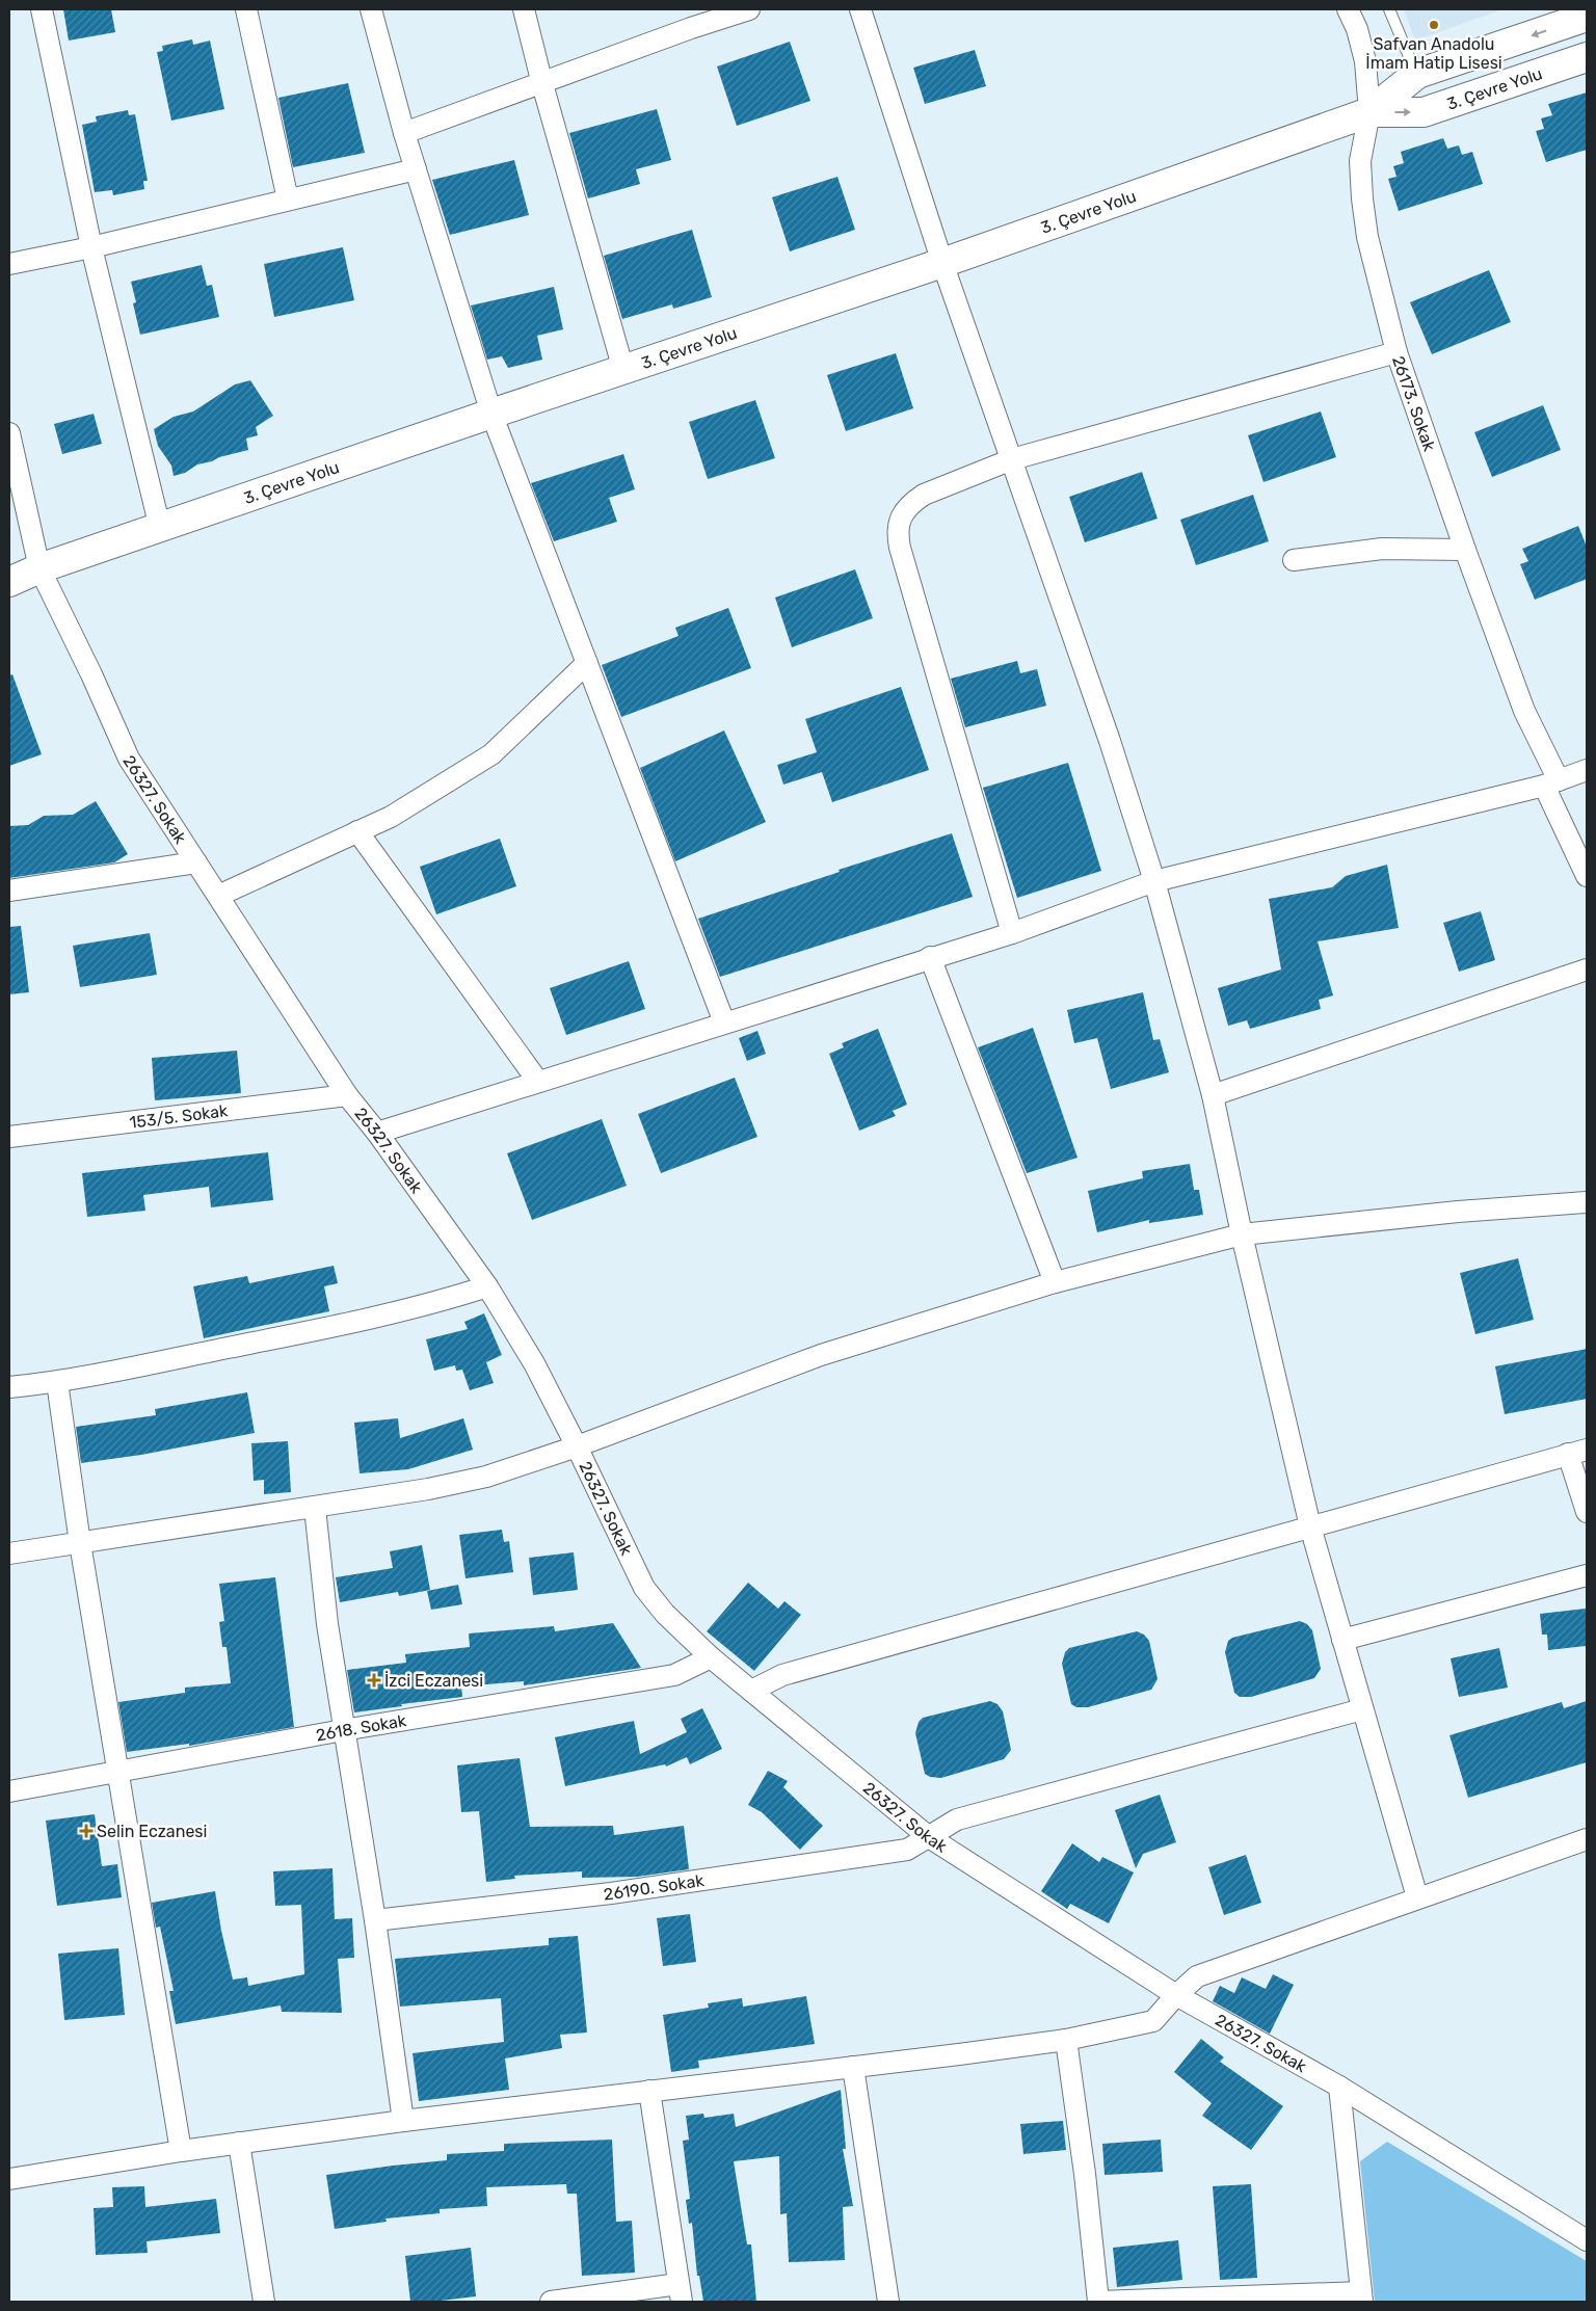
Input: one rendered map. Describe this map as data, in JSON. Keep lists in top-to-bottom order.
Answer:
{
  "streets": {
    "main road": ["3. Çevre Yolu"],
    "street": [
      "26173. Sokak",
      "26327. Sokak",
      "153/5. Sokak",
      "2618. Sokak",
      "26190. Sokak"
    ]
  },
  "crossings": [
    ["3. Çevre Yolu", "26173. Sokak"],
    ["3. Çevre Yolu", "26327. Sokak"],
    ["26327. Sokak", "153/5. Sokak"],
    ["26327. Sokak", "2618. Sokak"],
    ["26327. Sokak", "26190. Sokak"]
  ],
  "places": {
    "other": ["Safvan Anadolu İmam Hatip Lisesi"],
    "health": ["İzci Eczanesi", "Selin Eczanesi"]
  }
}
